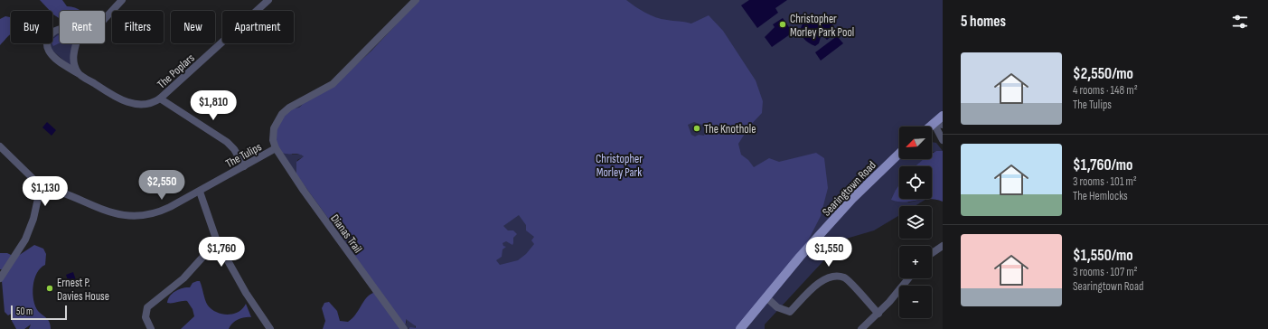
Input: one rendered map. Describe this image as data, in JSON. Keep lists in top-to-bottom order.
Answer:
{
  "streets": {
    "main road": ["Searingtown Road"],
    "street": ["The Poplars", "The Tulips", "Dianas Trail"]
  },
  "crossings": [
    ["The Tulips", "Dianas Trail"]
  ],
  "parks": ["Christopher Morley Park"],
  "places": ["Christopher Morley Park Pool", "The Knothole", "Ernest P. Davies House"],
  "scale_bar": "50 m",
  "north": "bottom left",
  "page": {
    "heading": "5 homes",
    "chip": [
      "Buy",
      "Rent",
      "Filters",
      "New",
      "Apartment"
    ],
    "list": [
      {
        "name": "$2,550/mo",
        "note": "4 rooms · 148 m² · The Tulips"
      },
      {
        "name": "$1,760/mo",
        "note": "3 rooms · 101 m² · The Hemlocks"
      },
      {
        "name": "$1,550/mo",
        "note": "3 rooms · 107 m² · Searingtown Road"
      }
    ],
    "price": [
      "$1,810",
      "$2,550",
      "$1,130",
      "$1,760",
      "$1,550"
    ],
    "map_buttons": ["+", "−"],
    "scale": "50 m"
  }
}
